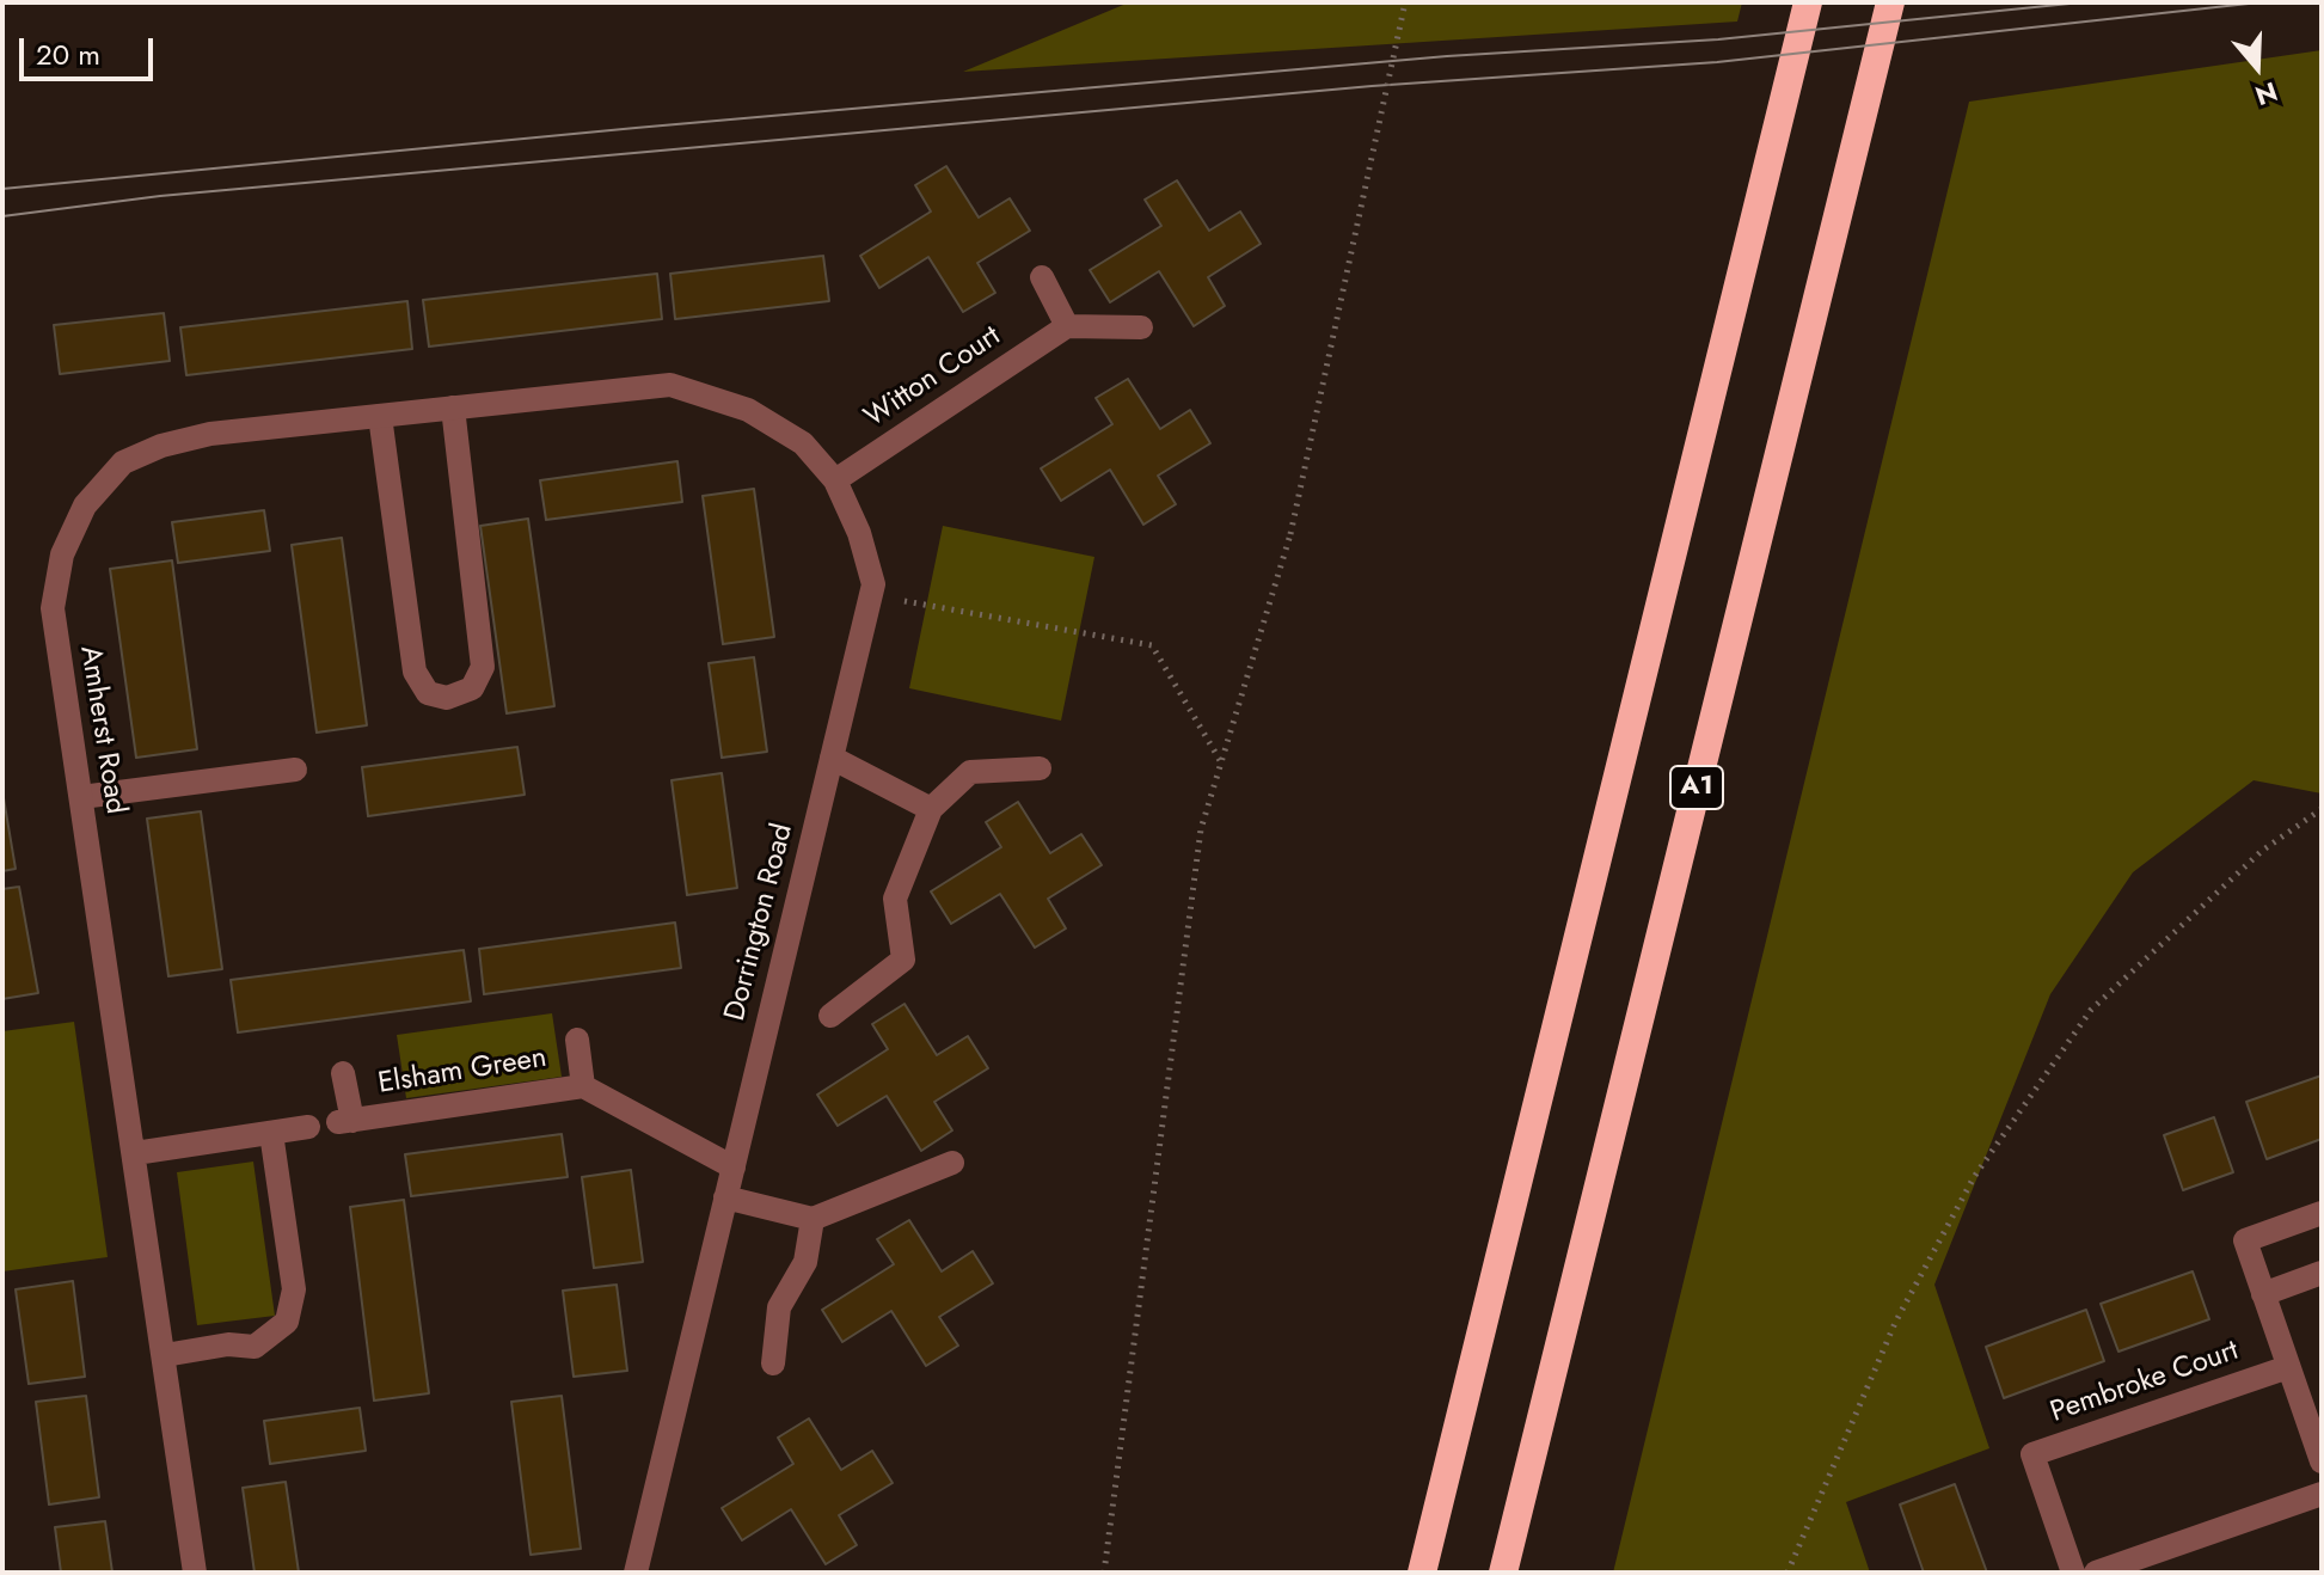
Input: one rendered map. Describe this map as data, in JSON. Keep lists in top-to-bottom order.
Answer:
{
  "streets": {
    "highway": ["A1"],
    "street": [
      "Witton Court",
      "Amherst Road",
      "Dorrington Road",
      "Elsham Green",
      "Pembroke Court"
    ]
  },
  "crossings": [
    ["Witton Court", "Dorrington Road"],
    ["Amherst Road", "Dorrington Road"],
    ["Dorrington Road", "Elsham Green"]
  ],
  "scale_bar": "20 m",
  "north": "bottom"
}
